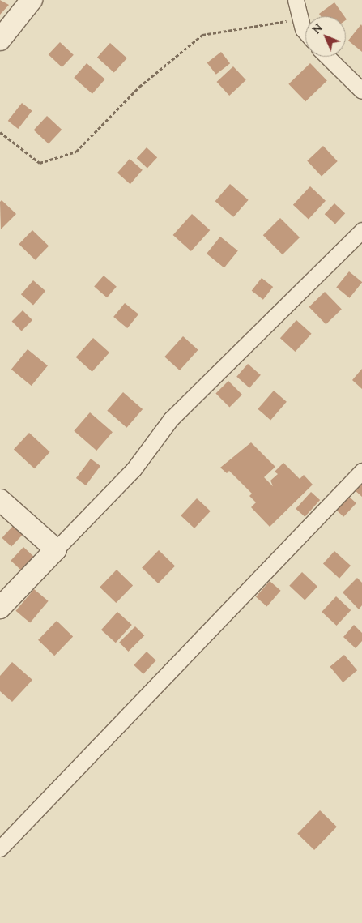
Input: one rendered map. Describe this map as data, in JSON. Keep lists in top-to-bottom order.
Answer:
{
  "north": "top left"
}
